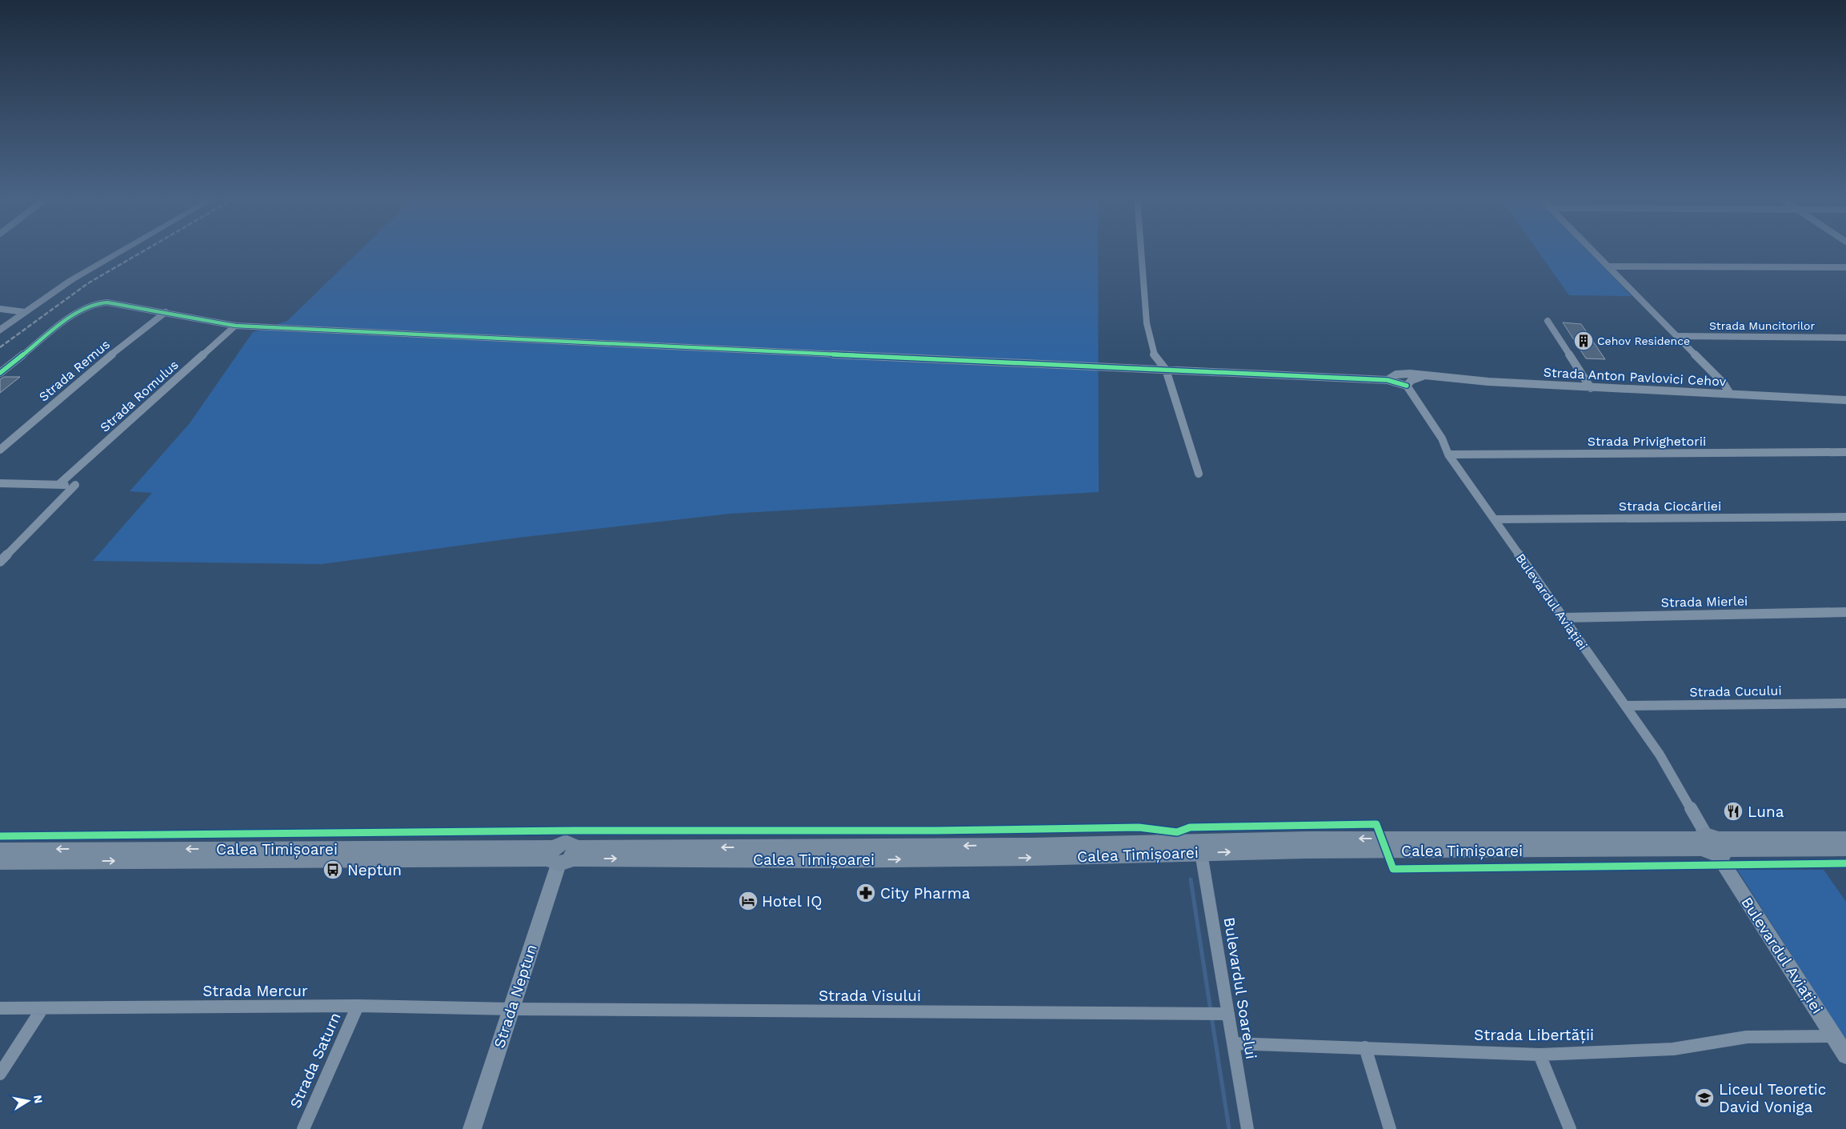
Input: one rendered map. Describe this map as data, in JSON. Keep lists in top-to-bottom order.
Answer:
{
  "streets": {
    "main road": ["Calea Timișoarei"],
    "street": [
      "Strada Muncitorilor",
      "Strada Remus",
      "Strada Anton Pavlovici Cehov",
      "Strada Romulus",
      "Strada Privighetorii",
      "Strada Ciocârliei",
      "Bulevardul Aviației",
      "Strada Mierlei",
      "Strada Cucului",
      "Bulevardul Soarelui",
      "Strada Mercur",
      "Strada Visului",
      "Strada Neptun",
      "Strada Libertății",
      "Strada Saturn"
    ]
  },
  "crossings": [
    ["Strada Privighetorii", "Bulevardul Aviației"],
    ["Strada Ciocârliei", "Bulevardul Aviației"],
    ["Bulevardul Aviației", "Strada Mierlei"],
    ["Bulevardul Aviației", "Strada Cucului"],
    ["Bulevardul Aviației", "Calea Timișoarei"],
    ["Bulevardul Aviației", "Strada Libertății"],
    ["Calea Timișoarei", "Bulevardul Soarelui"],
    ["Calea Timișoarei", "Strada Neptun"],
    ["Bulevardul Soarelui", "Strada Visului"],
    ["Bulevardul Soarelui", "Strada Libertății"],
    ["Strada Mercur", "Strada Visului"],
    ["Strada Mercur", "Strada Neptun"],
    ["Strada Mercur", "Strada Saturn"],
    ["Strada Visului", "Strada Neptun"]
  ],
  "places": {
    "building": ["Cehov Residence"],
    "restaurant": ["Luna"],
    "bus stop": ["Neptun"],
    "pharmacy": ["City Pharma"],
    "hotel": ["Hotel IQ"],
    "school or university": ["Liceul Teoretic David Voniga"]
  },
  "north": "right"
}
